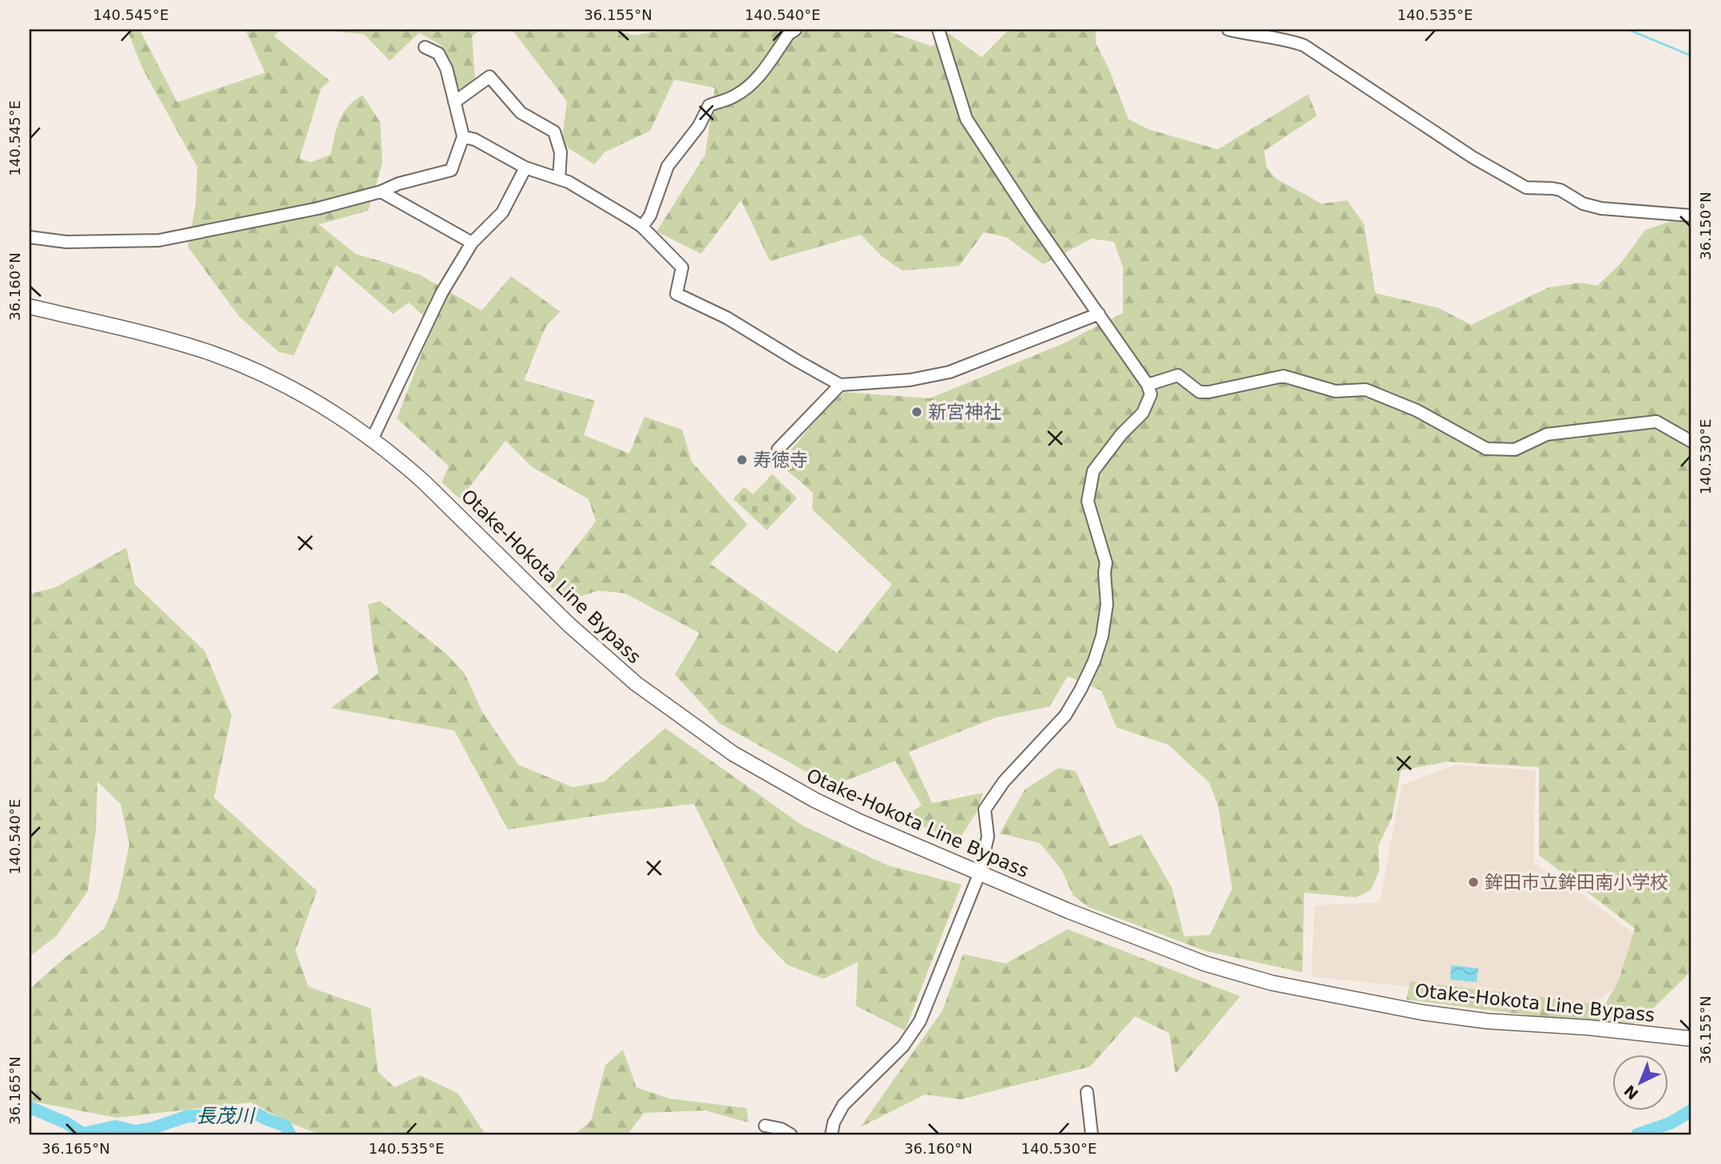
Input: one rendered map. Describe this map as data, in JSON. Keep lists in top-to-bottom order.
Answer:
{
  "streets": {
    "main road": ["Otake-Hokota Line Bypass"]
  },
  "water": ["長茂川"],
  "places": ["新宮神社", "寿徳寺", "鉾田市立鉾田南小学校"],
  "north": "bottom left",
  "coordinates": [
    "140.545°E",
    "36.155°N",
    "140.540°E",
    "140.535°E",
    "36.150°N",
    "36.160°N",
    "140.530°E",
    "36.165°N"
  ]
}
